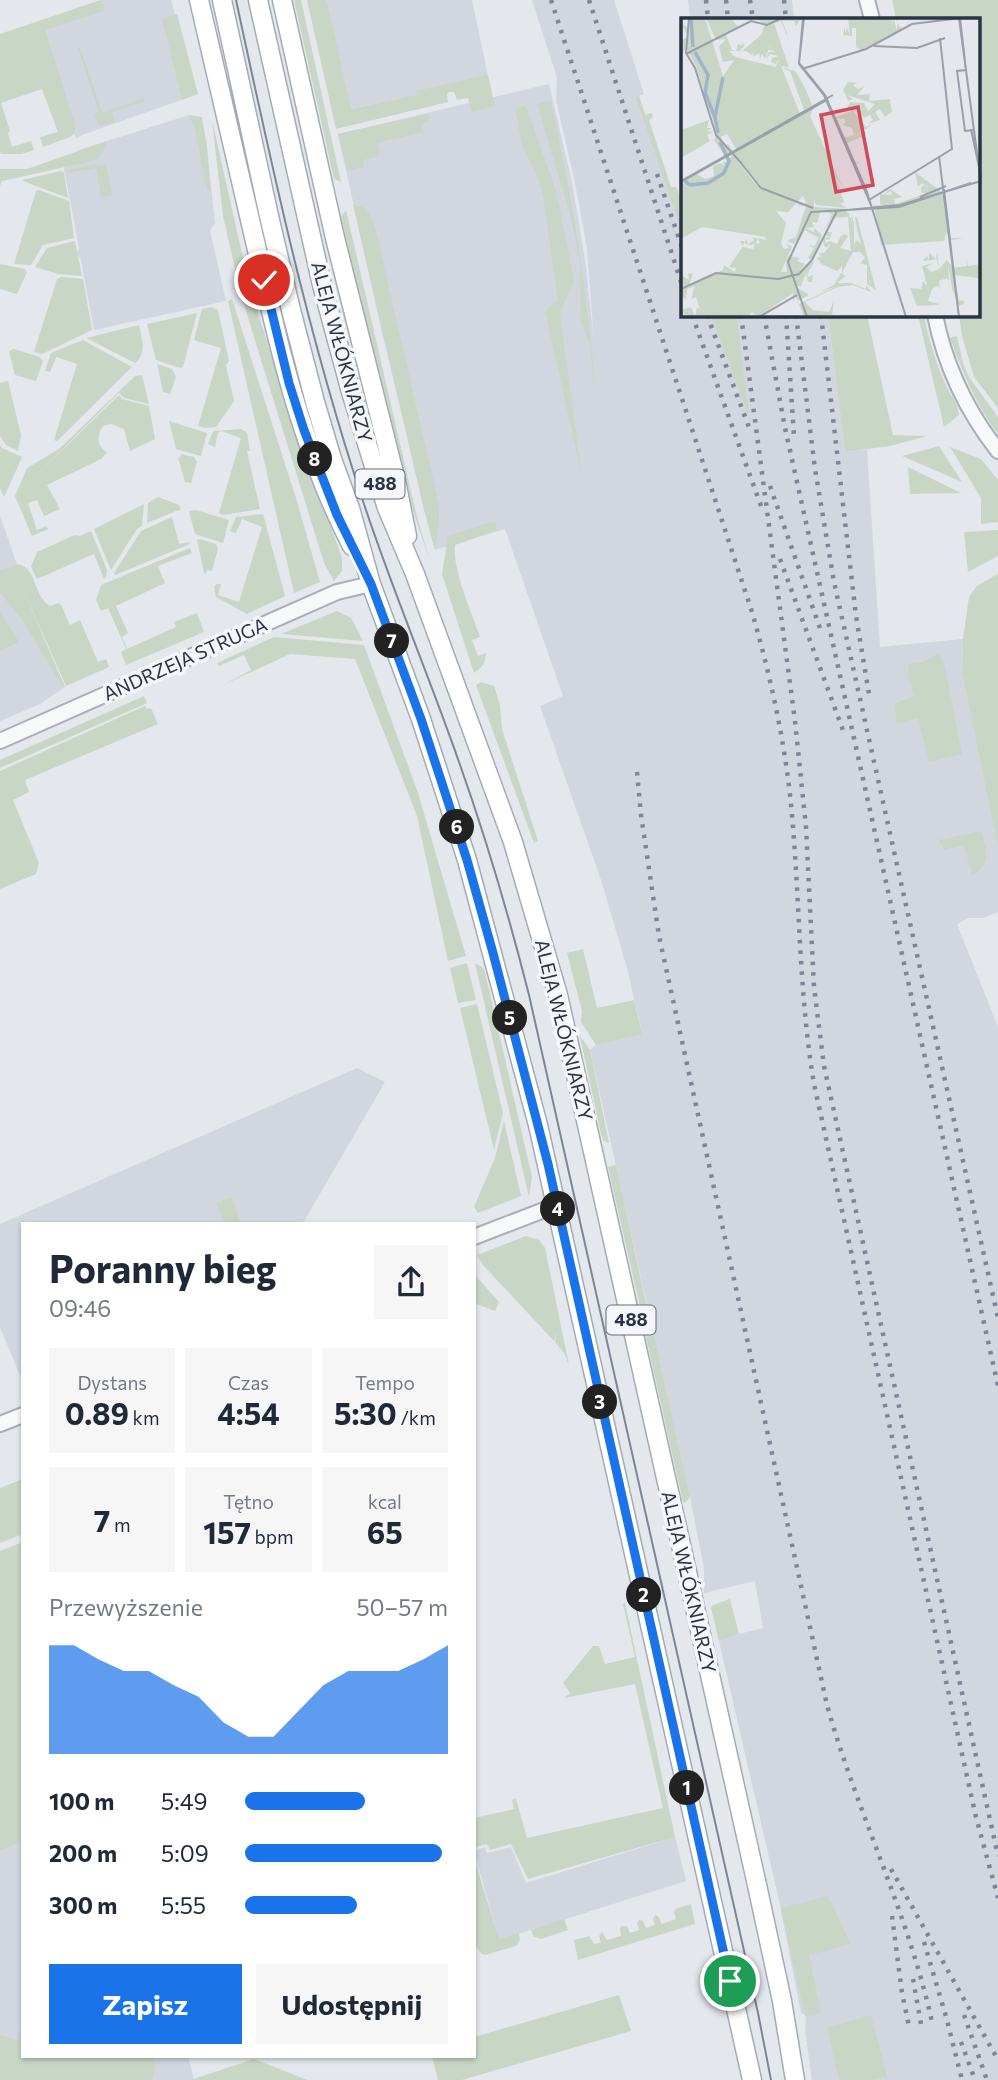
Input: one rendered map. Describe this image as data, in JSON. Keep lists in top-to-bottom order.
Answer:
{
  "streets": {
    "main road": ["ALEJA WŁÓKNIARZY", "488"],
    "street": ["ANDRZEJA STRUGA"]
  },
  "crossings": [
    ["ALEJA WŁÓKNIARZY", "ANDRZEJA STRUGA"]
  ],
  "page": {
    "pins": [
      "8",
      "7",
      "6",
      "5",
      "4",
      "3",
      "2",
      "1"
    ],
    "heading": ["Poranny bieg", "09:46"],
    "stats": [
      ["Dystans", "0.89 km"],
      ["Czas", "4:54"],
      ["Tempo", "5:30 /km"],
      ["7 m"],
      ["Tętno", "157 bpm"],
      ["kcal", "65"]
    ],
    "chart": ["Przewyższenie", "50–57 m"],
    "list": [
      {
        "name": "100 m",
        "note": "5:49"
      },
      {
        "name": "200 m",
        "note": "5:09"
      },
      {
        "name": "300 m",
        "note": "5:55"
      }
    ],
    "buttons": ["Zapisz", "Udostępnij"]
  }
}
